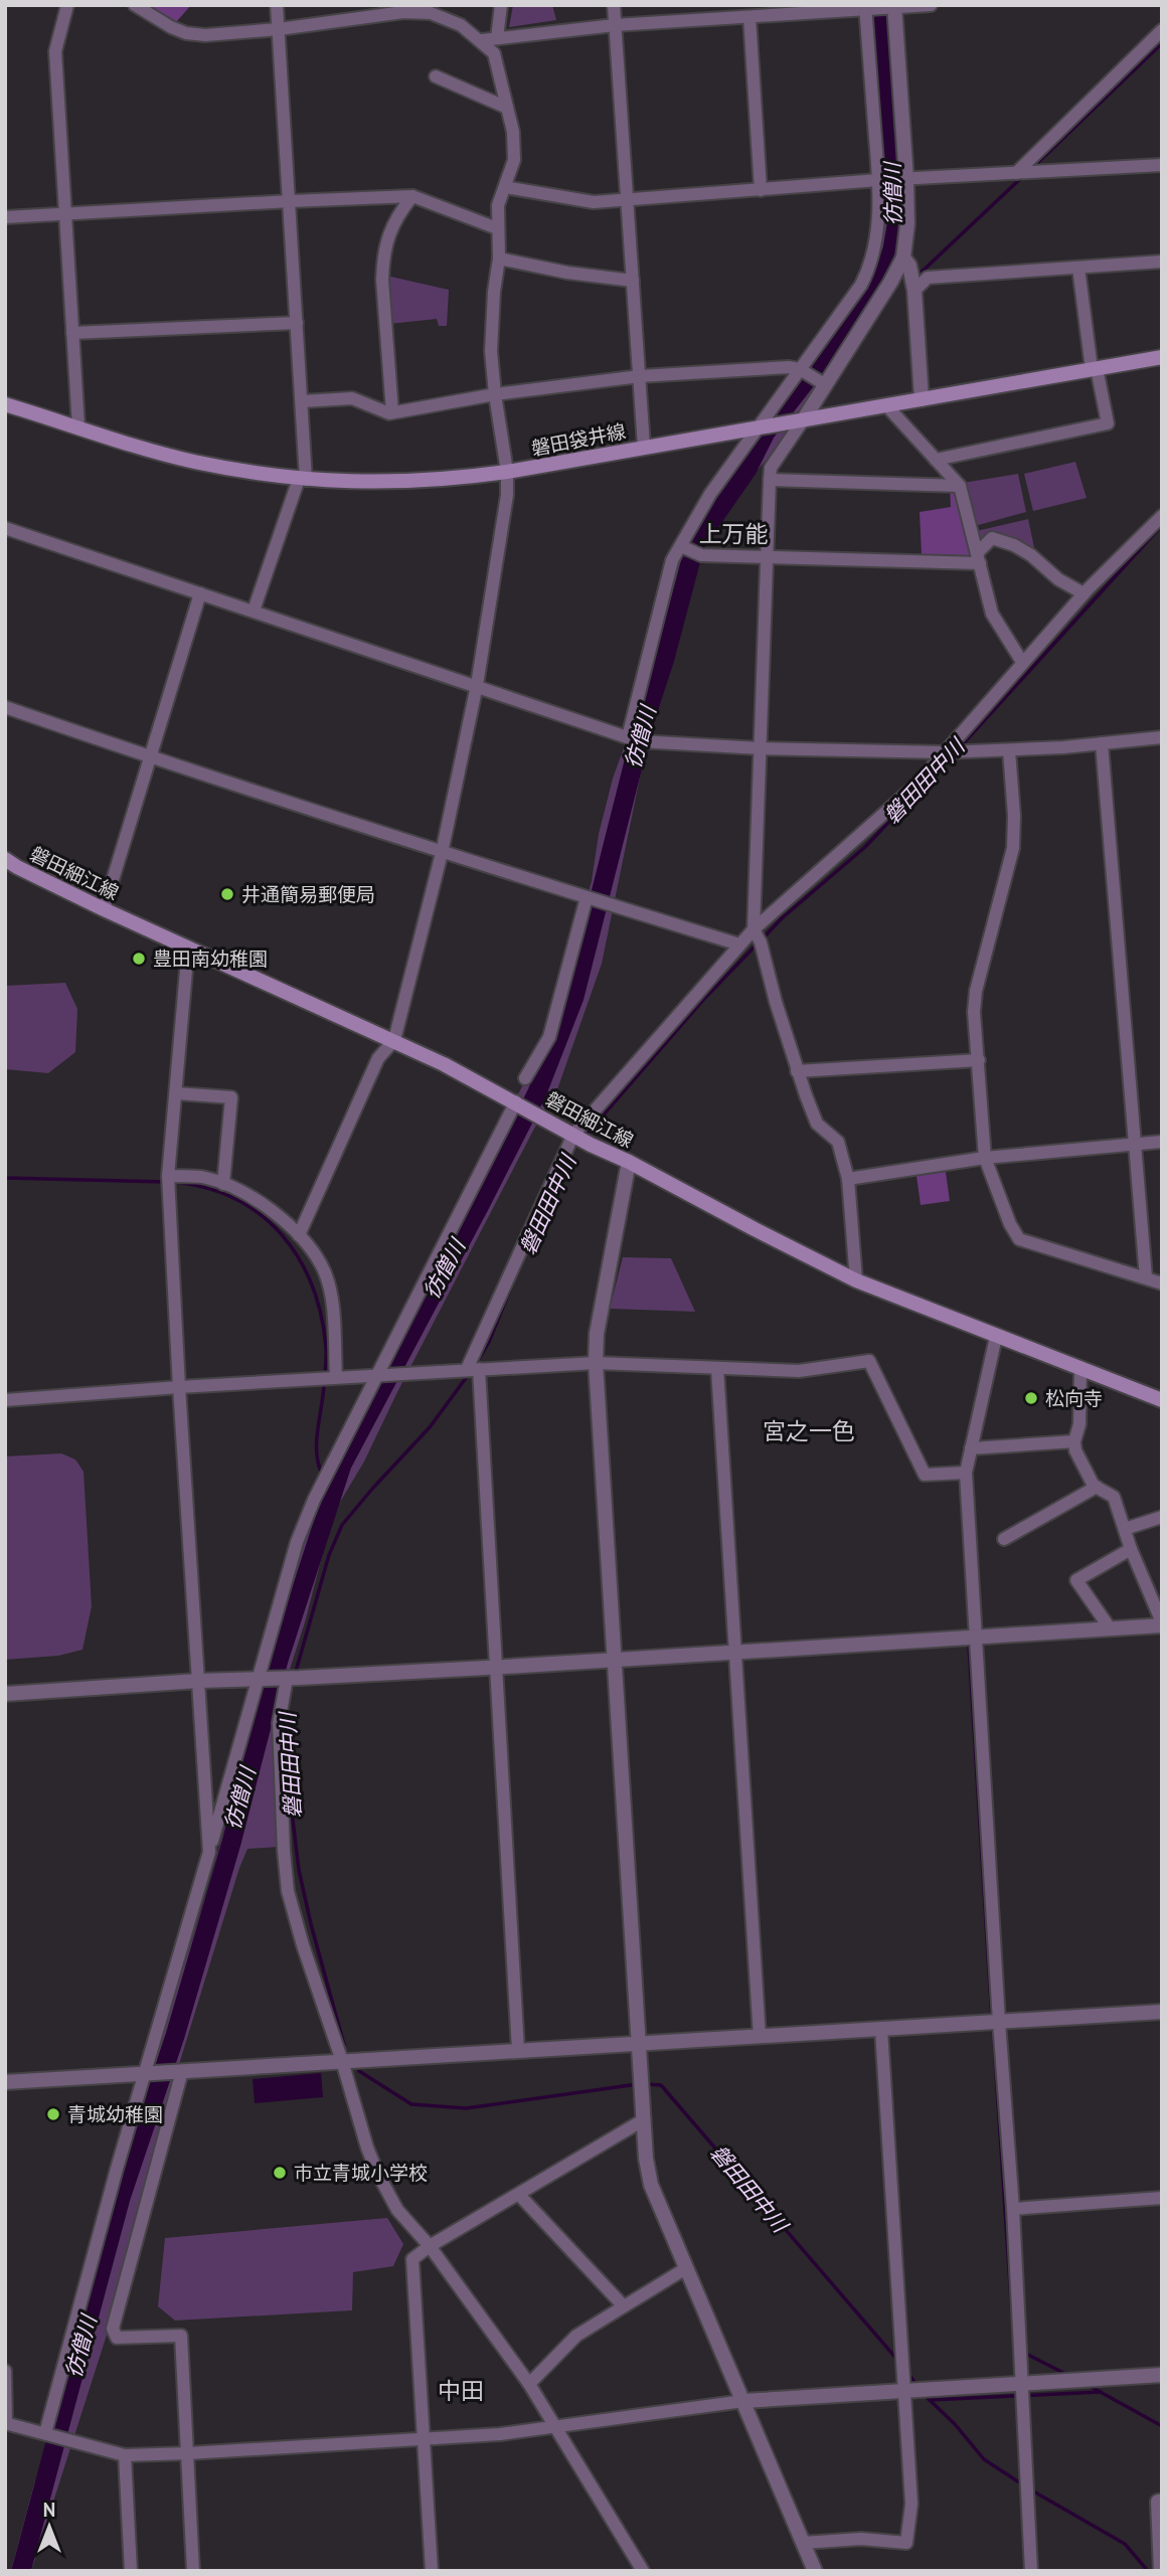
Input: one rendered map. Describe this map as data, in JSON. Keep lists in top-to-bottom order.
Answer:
{
  "streets": {
    "main road": ["磐田袋井線", "磐田細江線"]
  },
  "districts": ["上万能", "宮之一色", "中田"],
  "water": ["彷僧川", "磐田田中川"],
  "places": [
    "井通簡易郵便局",
    "豊田南幼稚園",
    "松向寺",
    "青城幼稚園",
    "市立青城小学校"
  ],
  "north": "top"
}
